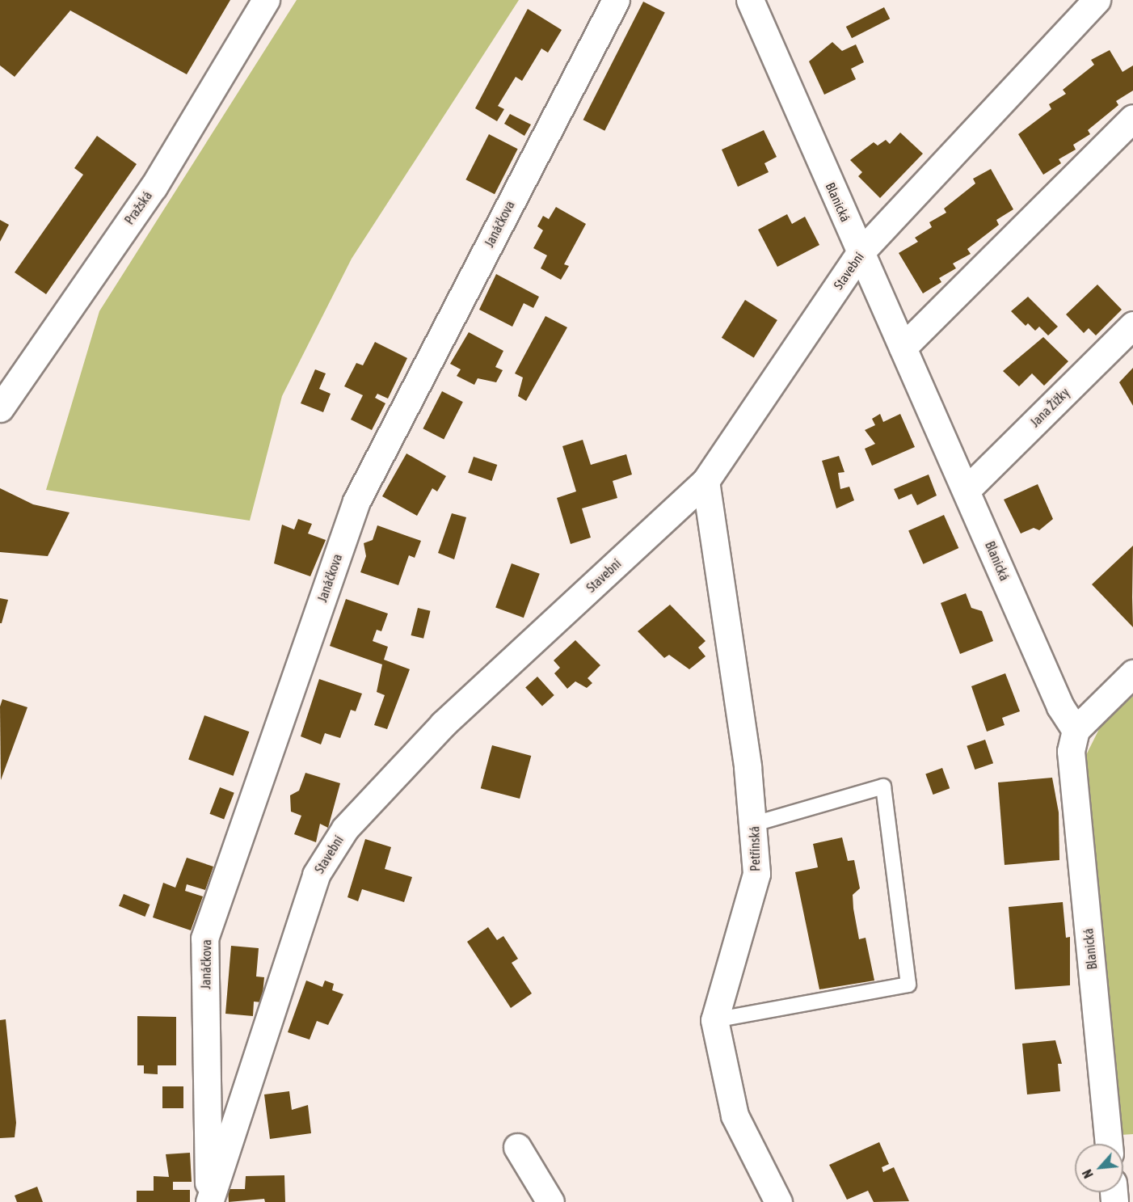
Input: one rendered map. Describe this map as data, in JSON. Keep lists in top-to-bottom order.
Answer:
{
  "streets": {
    "street": [
      "Blanická",
      "Pražská",
      "Janáčkova",
      "Stavební",
      "Jana Žižky",
      "Petřínská"
    ]
  },
  "crossings": [
    ["Blanická", "Stavební"],
    ["Blanická", "Jana Žižky"],
    ["Janáčkova", "Stavební"],
    ["Stavební", "Petřínská"]
  ],
  "north": "bottom left"
}
